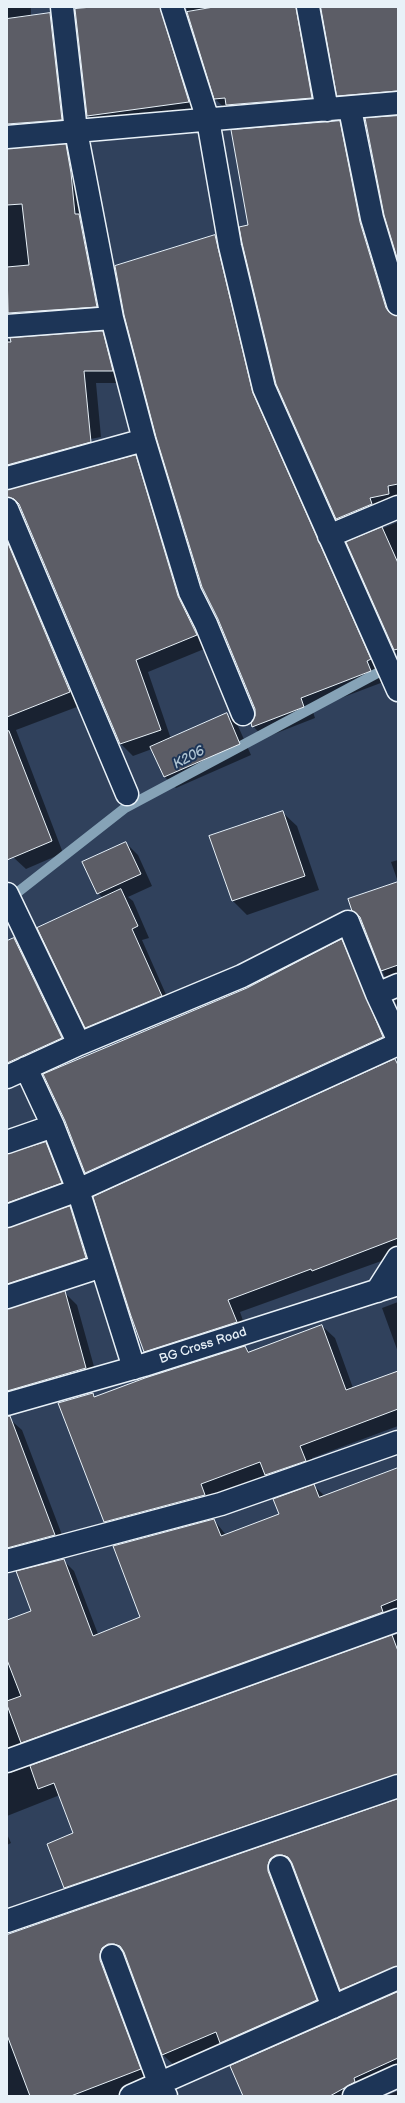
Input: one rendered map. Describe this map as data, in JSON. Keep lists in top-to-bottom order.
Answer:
{
  "streets": {
    "street": ["BG Cross Road"]
  },
  "water": ["K206"]
}
